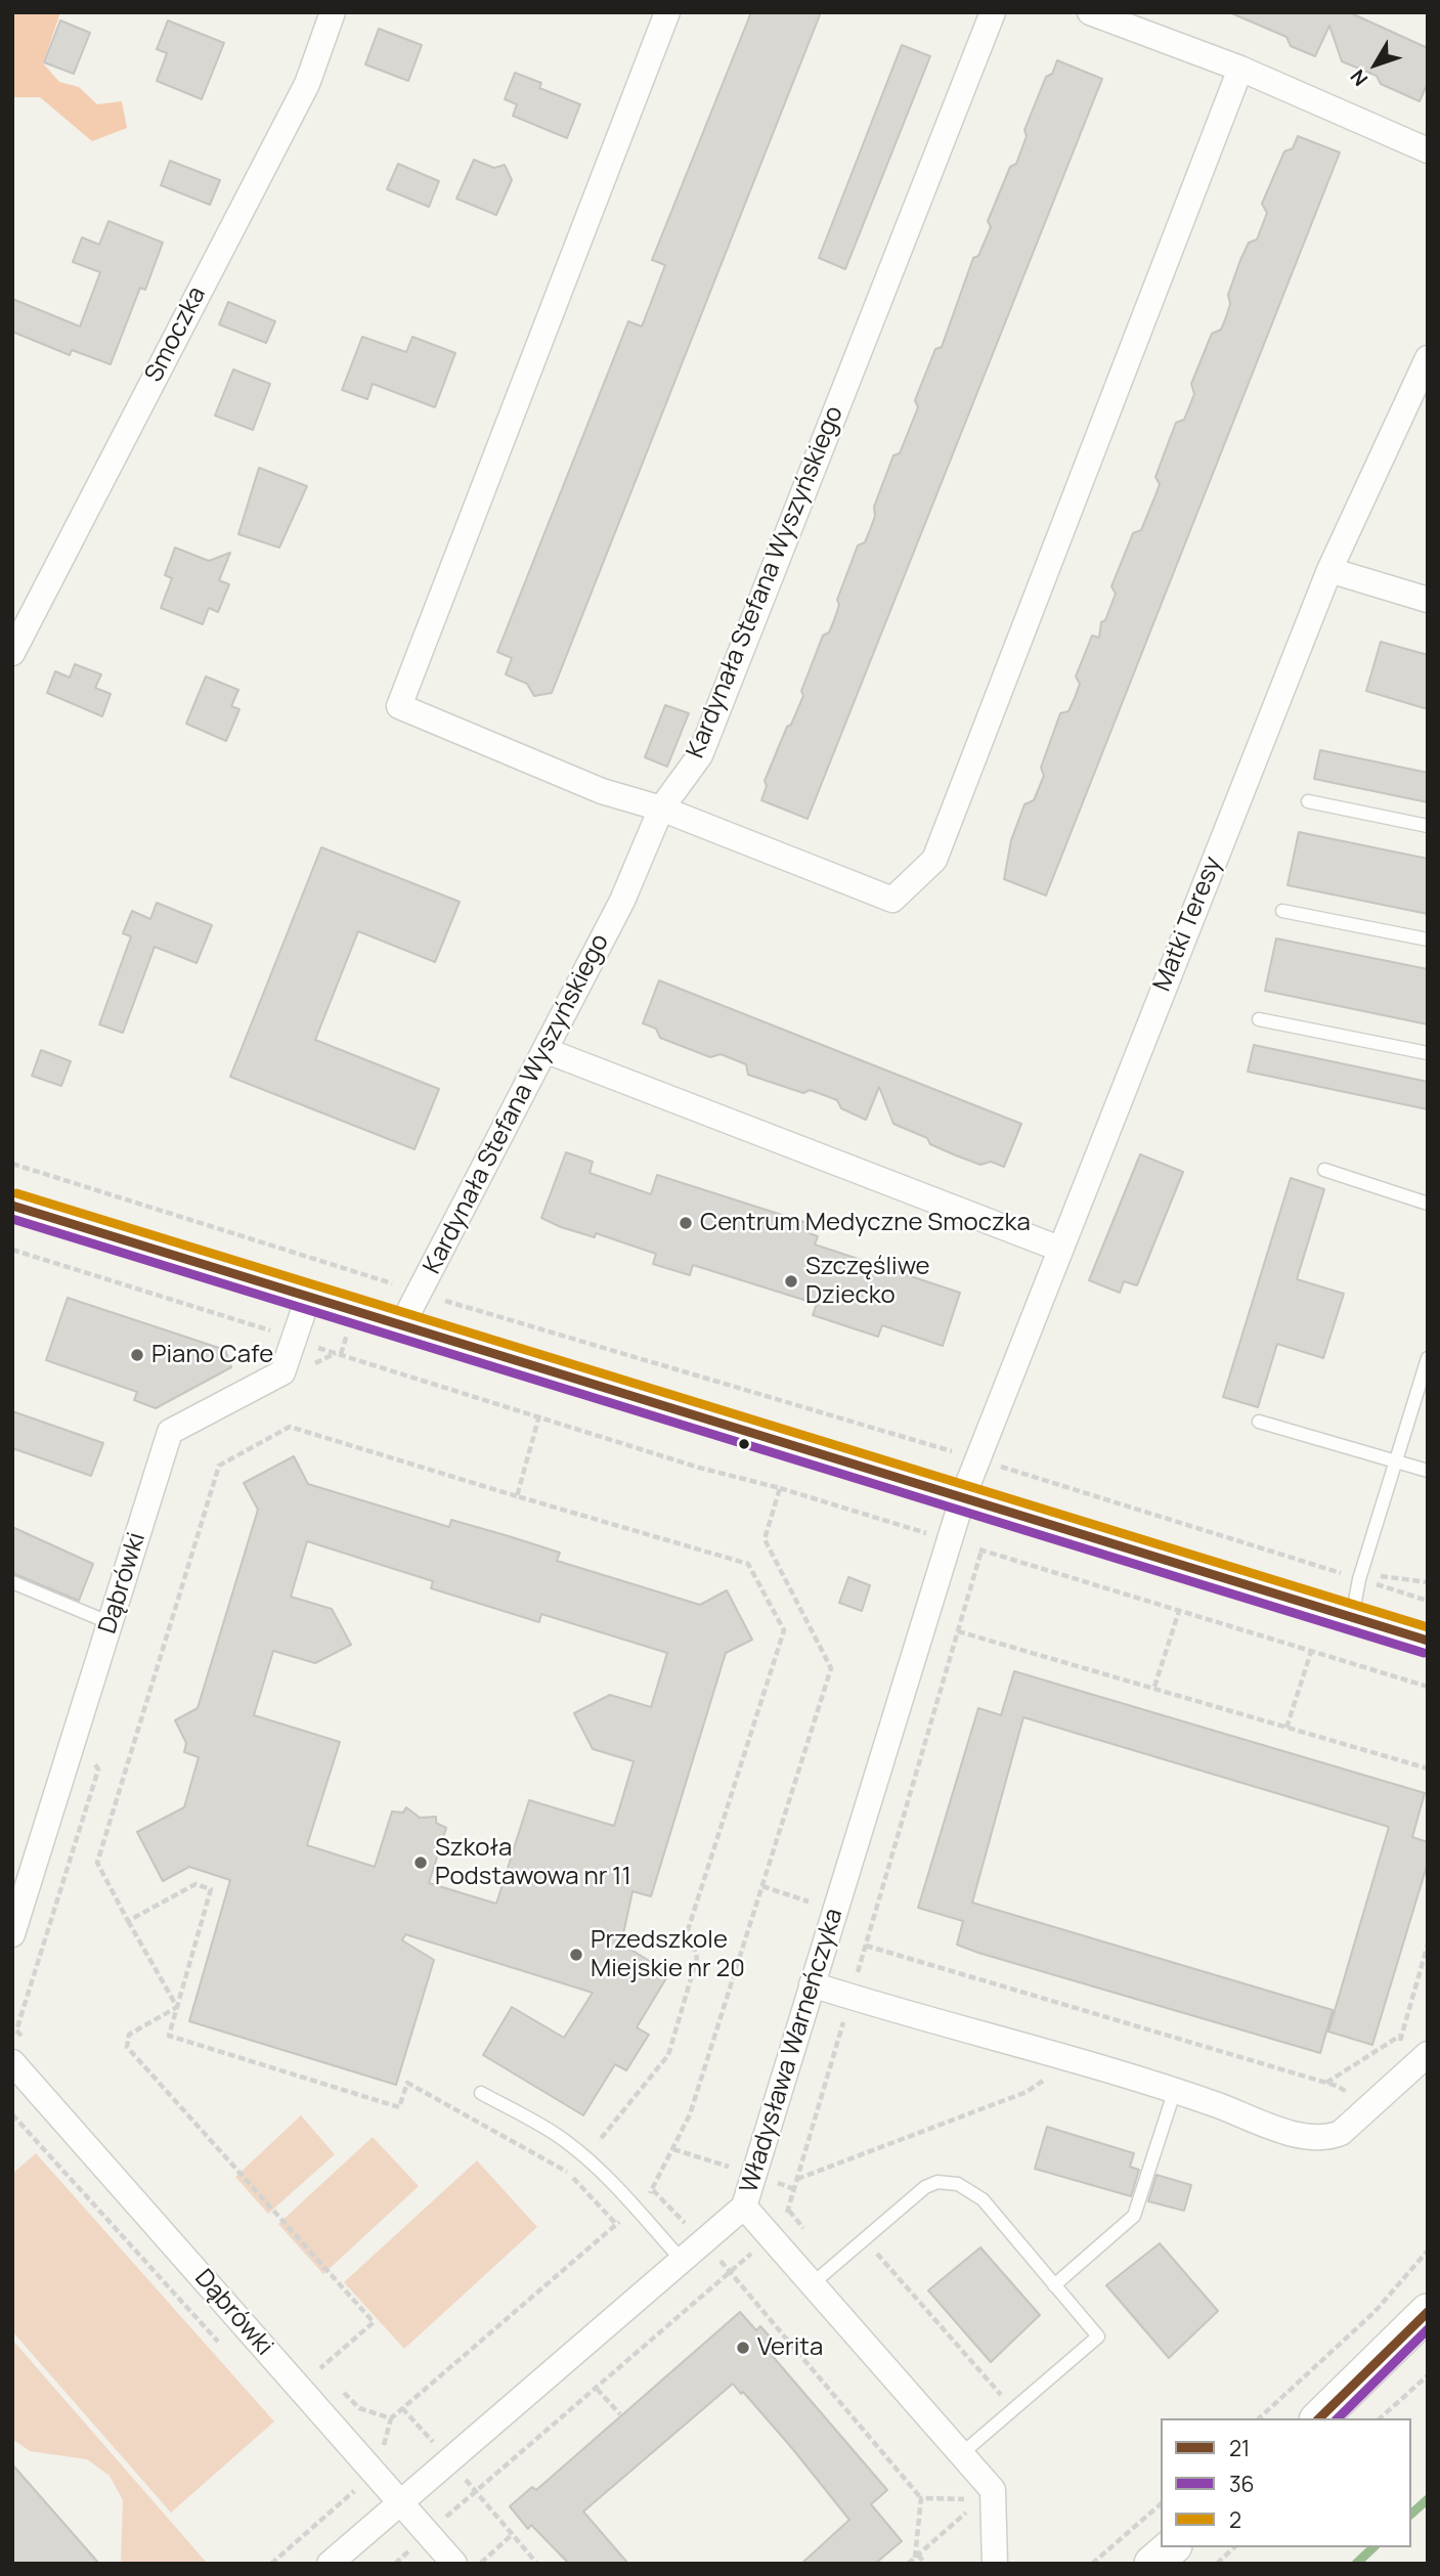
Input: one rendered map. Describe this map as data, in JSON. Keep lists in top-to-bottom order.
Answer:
{
  "streets": {
    "street": [
      "Smoczka",
      "Kardynała Stefana Wyszyńskiego",
      "Matki Teresy",
      "Dąbrówki",
      "Władysława Warneńczyka"
    ]
  },
  "crossings": [
    ["Matki Teresy", "Władysława Warneńczyka"],
    ["Dąbrówki", "Władysława Warneńczyka"]
  ],
  "places": [
    "Centrum Medyczne Smoczka",
    "Szczęśliwe Dziecko",
    "Piano Cafe",
    "Szkoła Podstawowa nr 11",
    "Przedszkole Miejskie nr 20",
    "Verita"
  ],
  "lines": ["transit line 2", "transit line 21", "transit line 36"],
  "legend": ["21", "36", "2"],
  "north": "bottom left"
}
